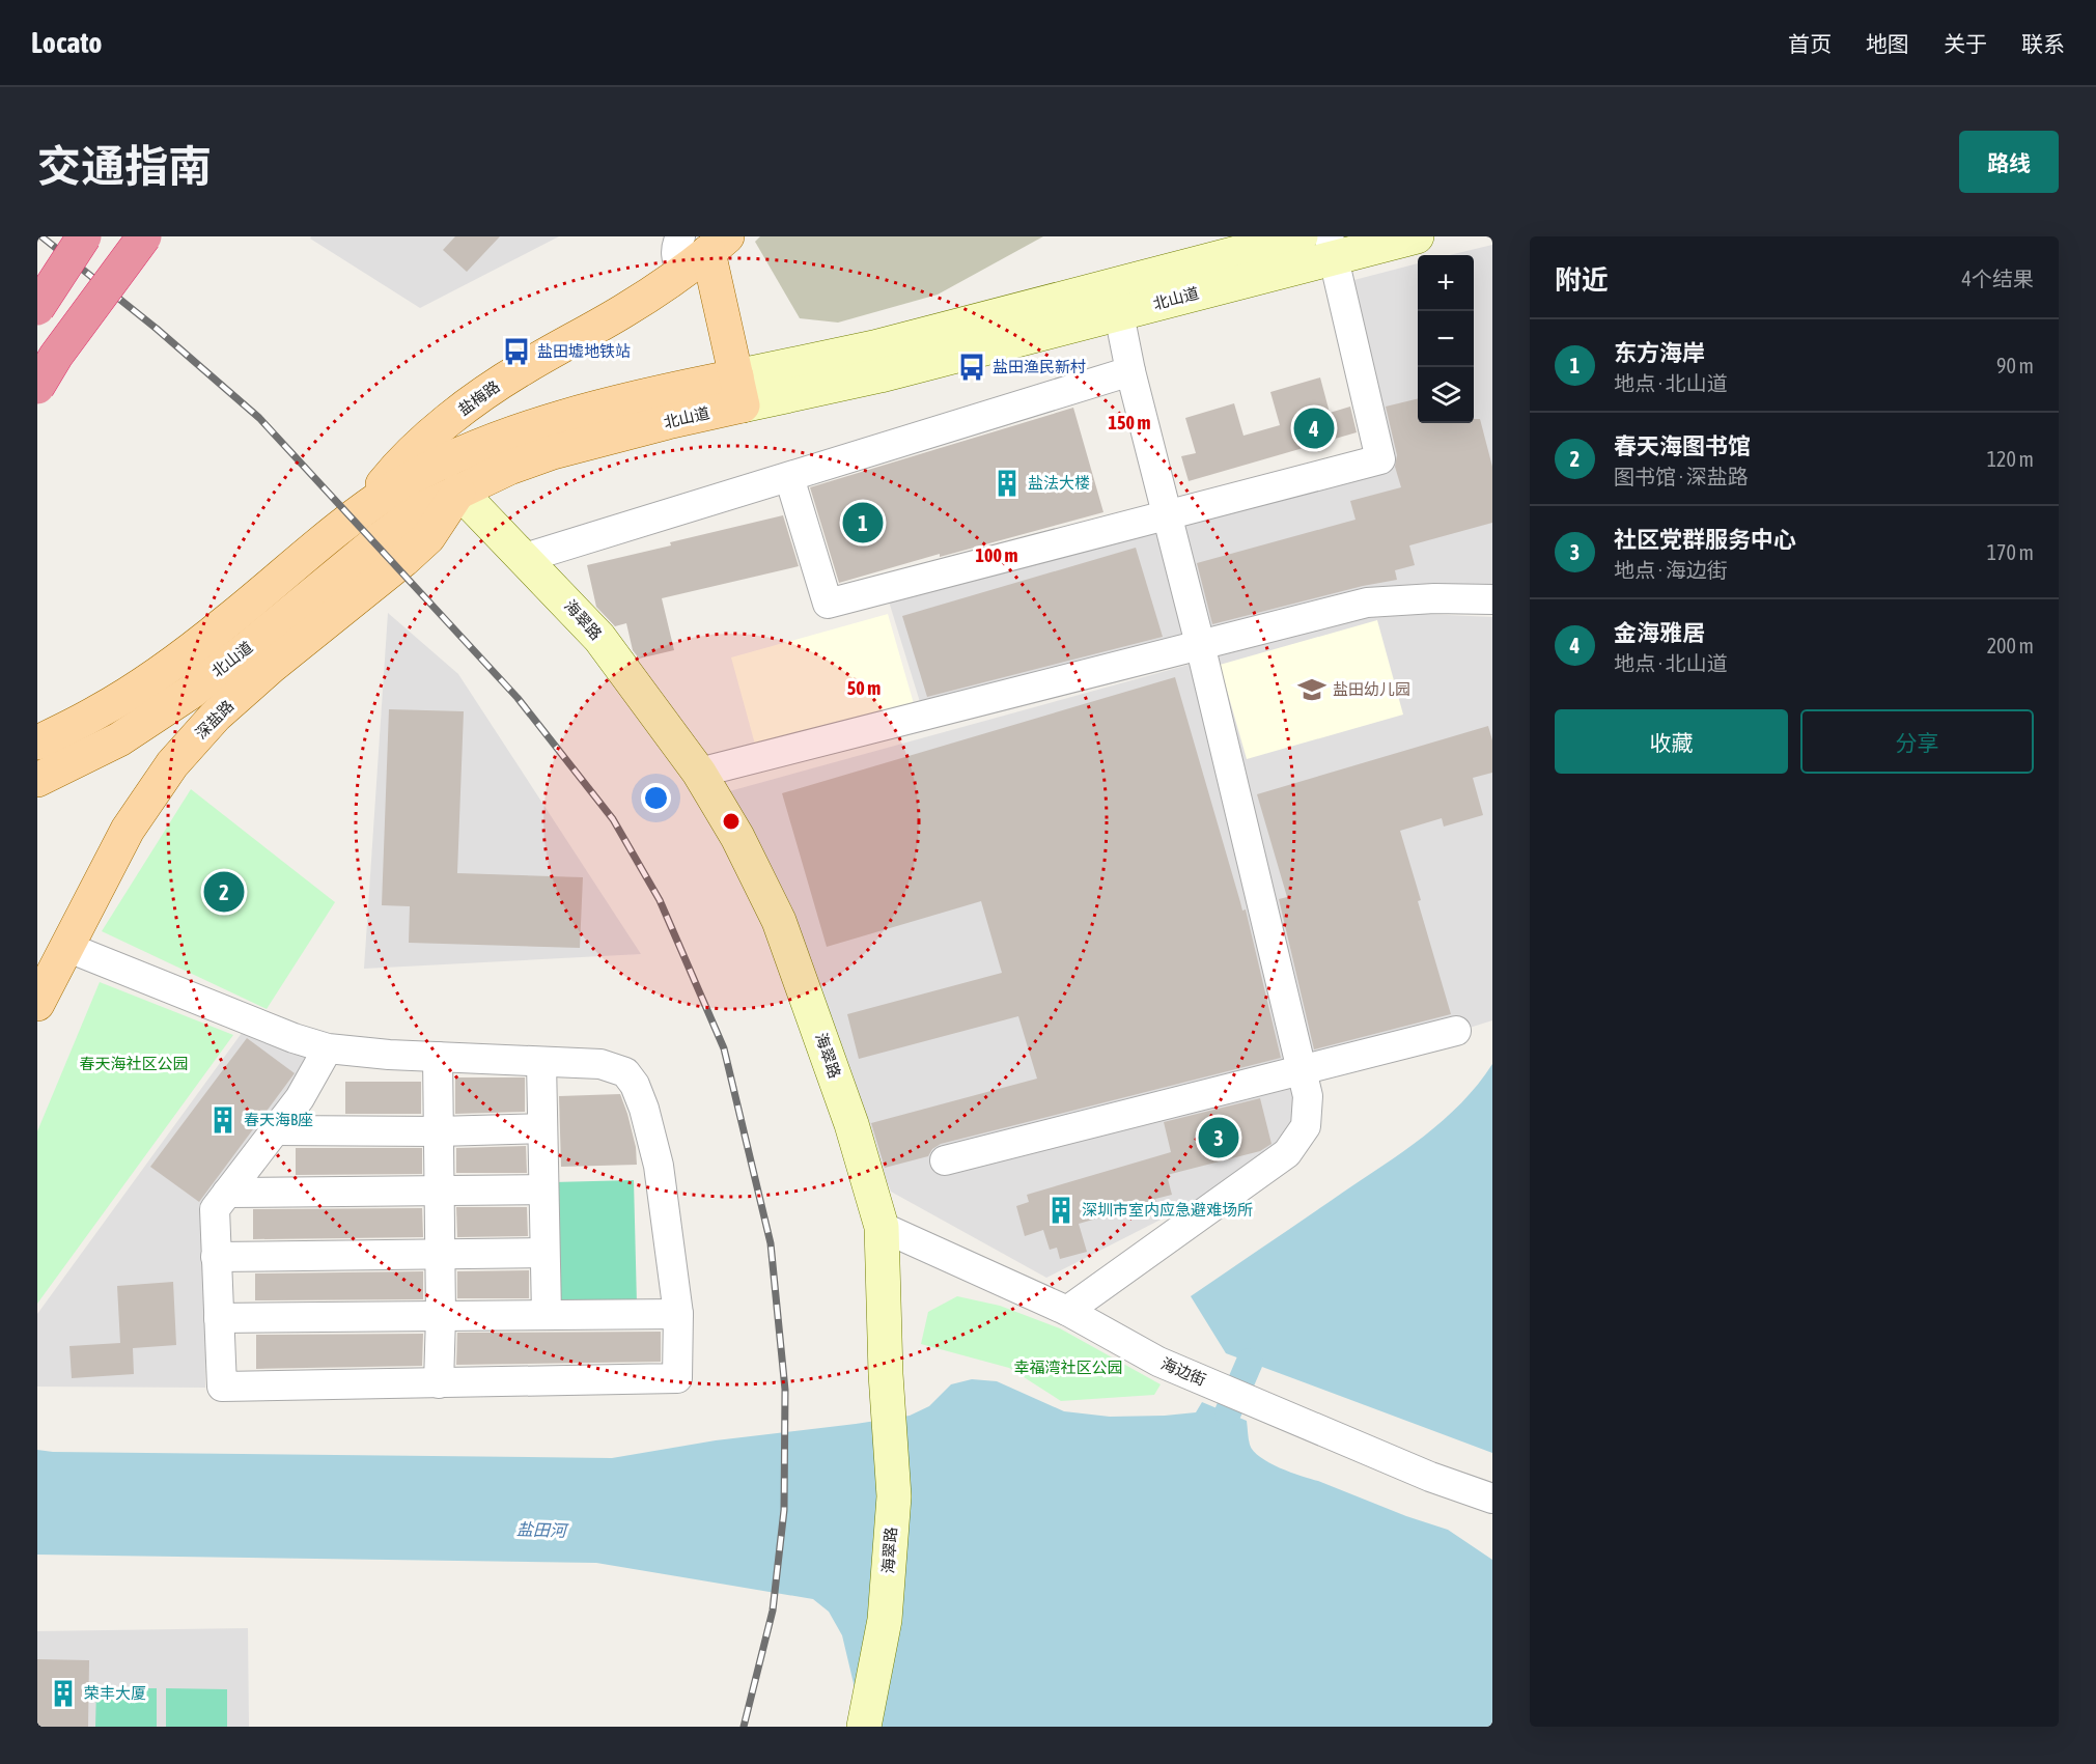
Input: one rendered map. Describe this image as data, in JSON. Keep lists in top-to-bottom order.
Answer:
{
  "streets": {
    "main road": ["北山道", "盐梅路", "深盐路"],
    "street": ["海翠路", "海边街"]
  },
  "crossings": [
    ["北山道", "盐梅路"],
    ["北山道", "海翠路"],
    ["北山道", "深盐路"],
    ["海翠路", "深盐路"],
    ["海翠路", "海边街"]
  ],
  "water": ["盐田河"],
  "parks": ["春天海社区公园", "幸福湾社区公园"],
  "places": {
    "bus stop": ["盐田墟地铁站", "盐田渔民新村"],
    "building": [
      "盐法大楼",
      "春天海B座",
      "深圳市室内应急避难场所",
      "荣丰大厦"
    ],
    "school or university": ["盐田幼儿园"]
  },
  "page": {
    "header": "Locato",
    "nav": [
      "首页",
      "地图",
      "关于",
      "联系"
    ],
    "title": "交通指南",
    "buttons": [
      "路线",
      ["收藏", "分享"]
    ],
    "heading": ["附近", "4个结果"],
    "map_buttons": ["+", "−"],
    "list": [
      {
        "mark": "1",
        "name": "东方海岸",
        "note": "地点 · 北山道",
        "value": "90 m"
      },
      {
        "mark": "2",
        "name": "春天海图书馆",
        "note": "图书馆 · 深盐路",
        "value": "120 m"
      },
      {
        "mark": "3",
        "name": "社区党群服务中心",
        "note": "地点 · 海边街",
        "value": "170 m"
      },
      {
        "mark": "4",
        "name": "金海雅居",
        "note": "地点 · 北山道",
        "value": "200 m"
      }
    ],
    "pins": [
      "4",
      "1",
      "2",
      "3"
    ]
  },
  "rings": ["150 m", "100 m", "50 m"]
}
